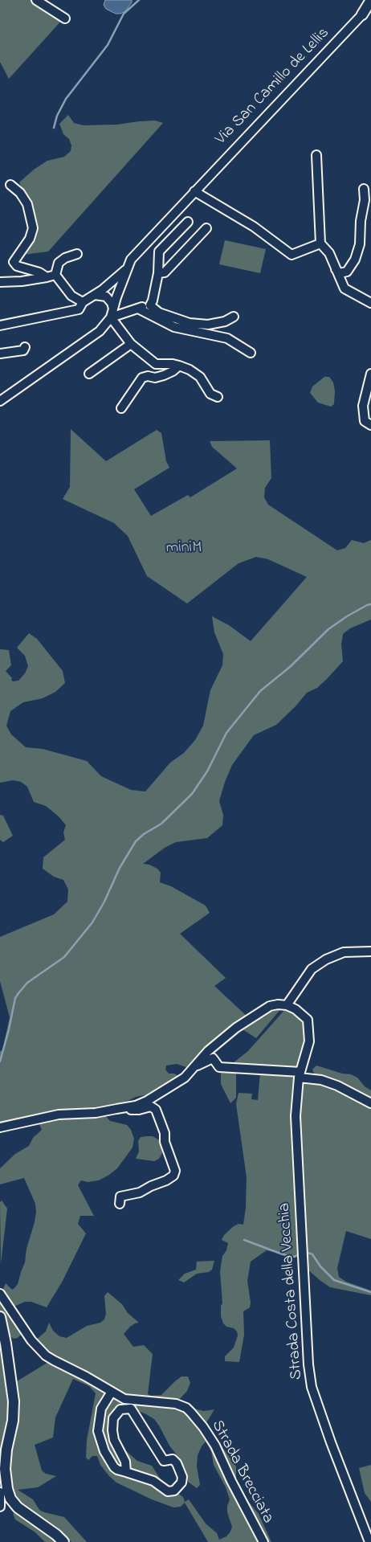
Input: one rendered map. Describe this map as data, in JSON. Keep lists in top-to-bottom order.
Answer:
{
  "streets": {
    "main road": ["Via San Camillo de Lellis"],
    "street": ["Strada Costa della Vecchia", "Strada Brecciata"]
  },
  "parks": ["miniM"]
}
